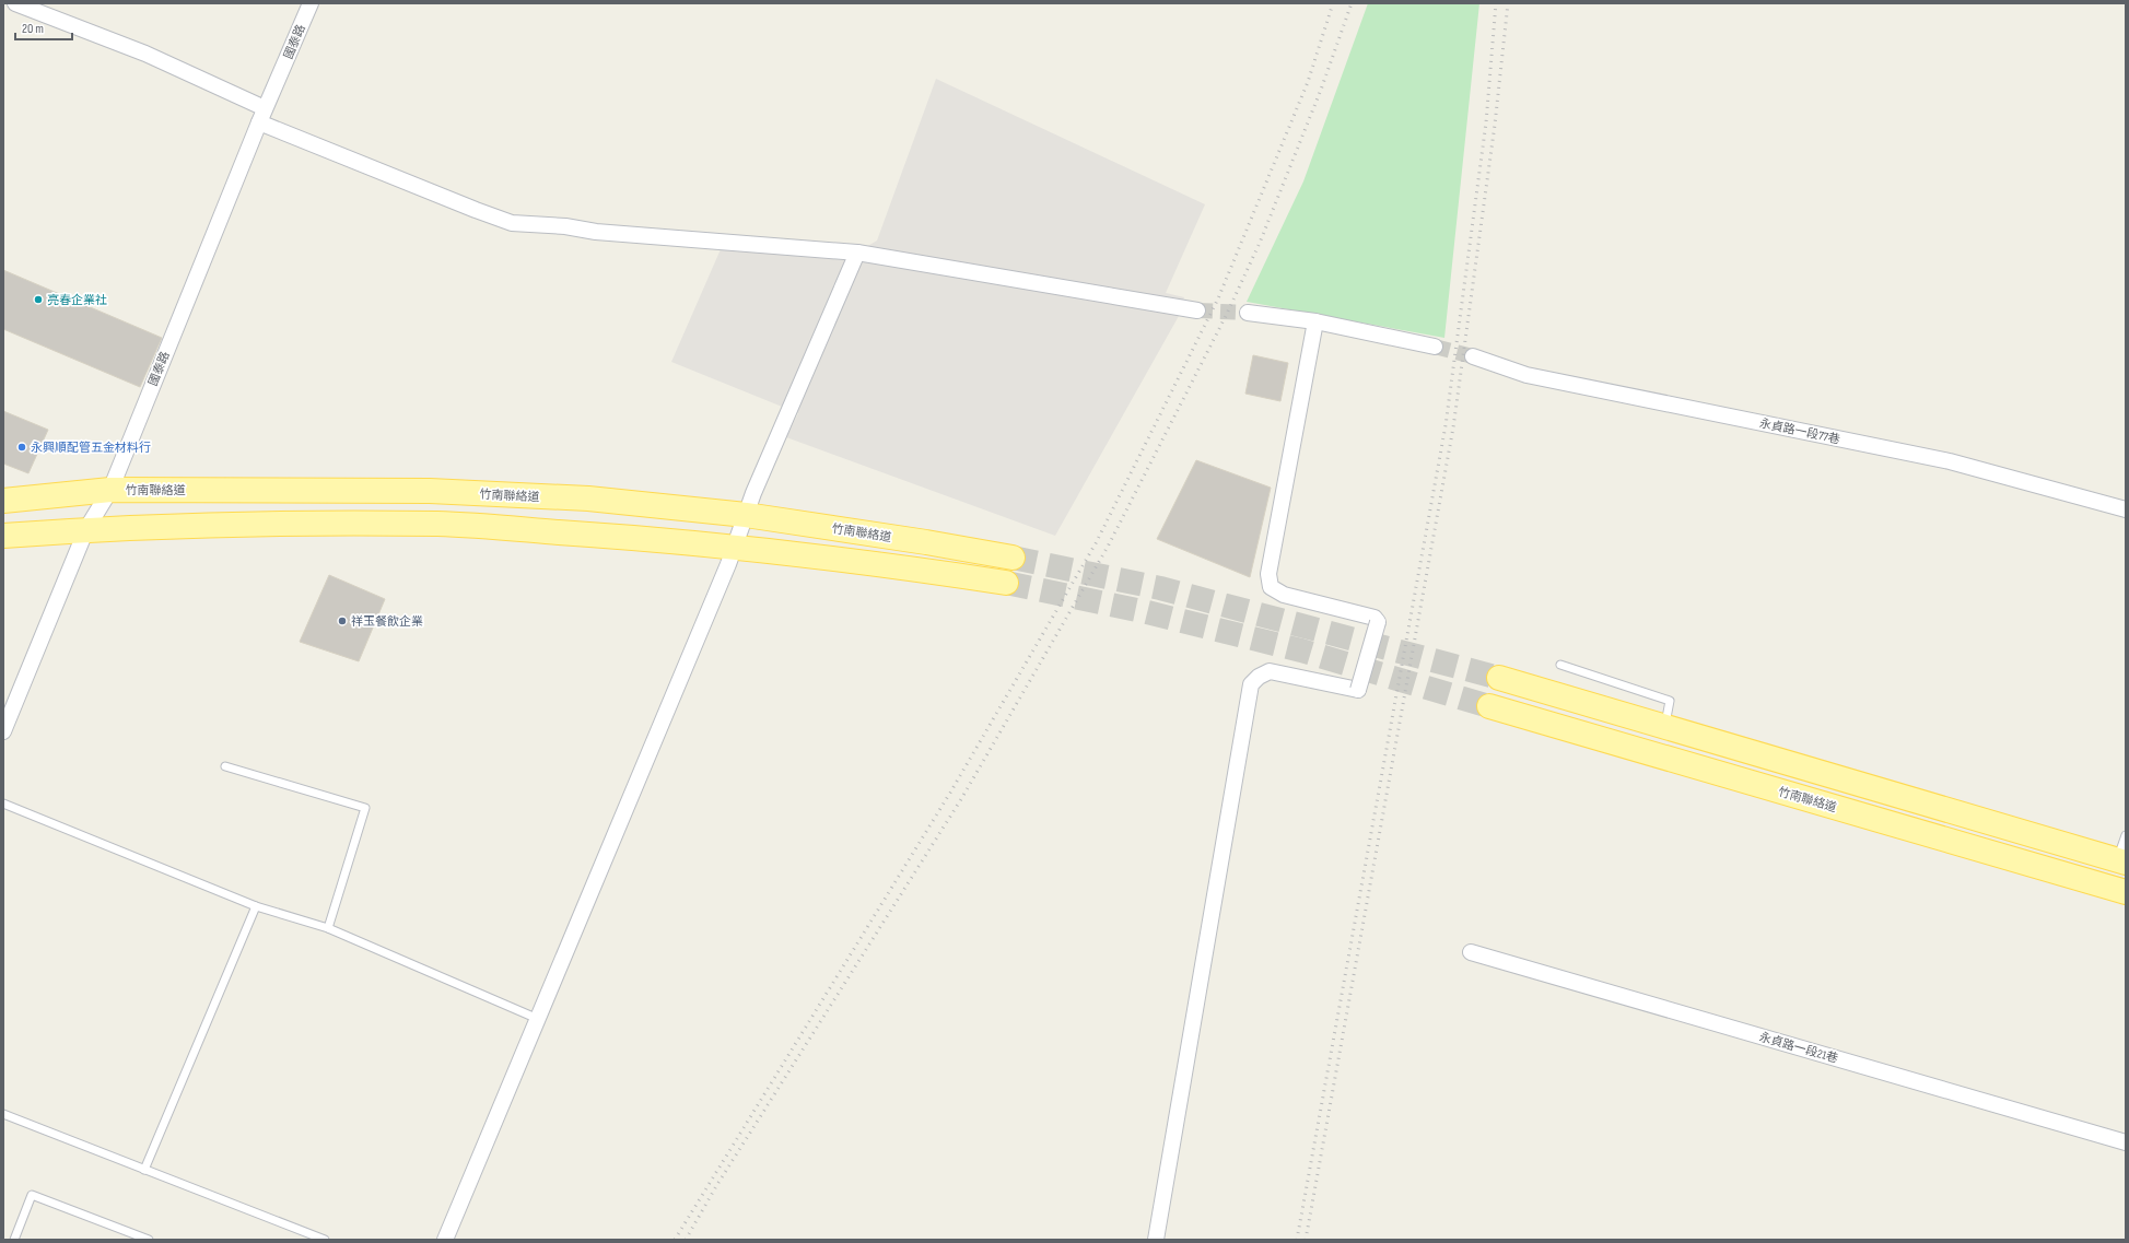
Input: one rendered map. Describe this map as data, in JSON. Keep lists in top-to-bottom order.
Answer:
{
  "streets": {
    "main road": ["竹南聯絡道"],
    "street": ["國泰路", "永貞路一段77巷", "永貞路一段21巷"]
  },
  "crossings": [
    ["國泰路", "竹南聯絡道"]
  ],
  "places": ["亮春企業社", "永興順配管五金材料行", "祥玉餐飲企業"],
  "scale_bar": "20 m"
}
